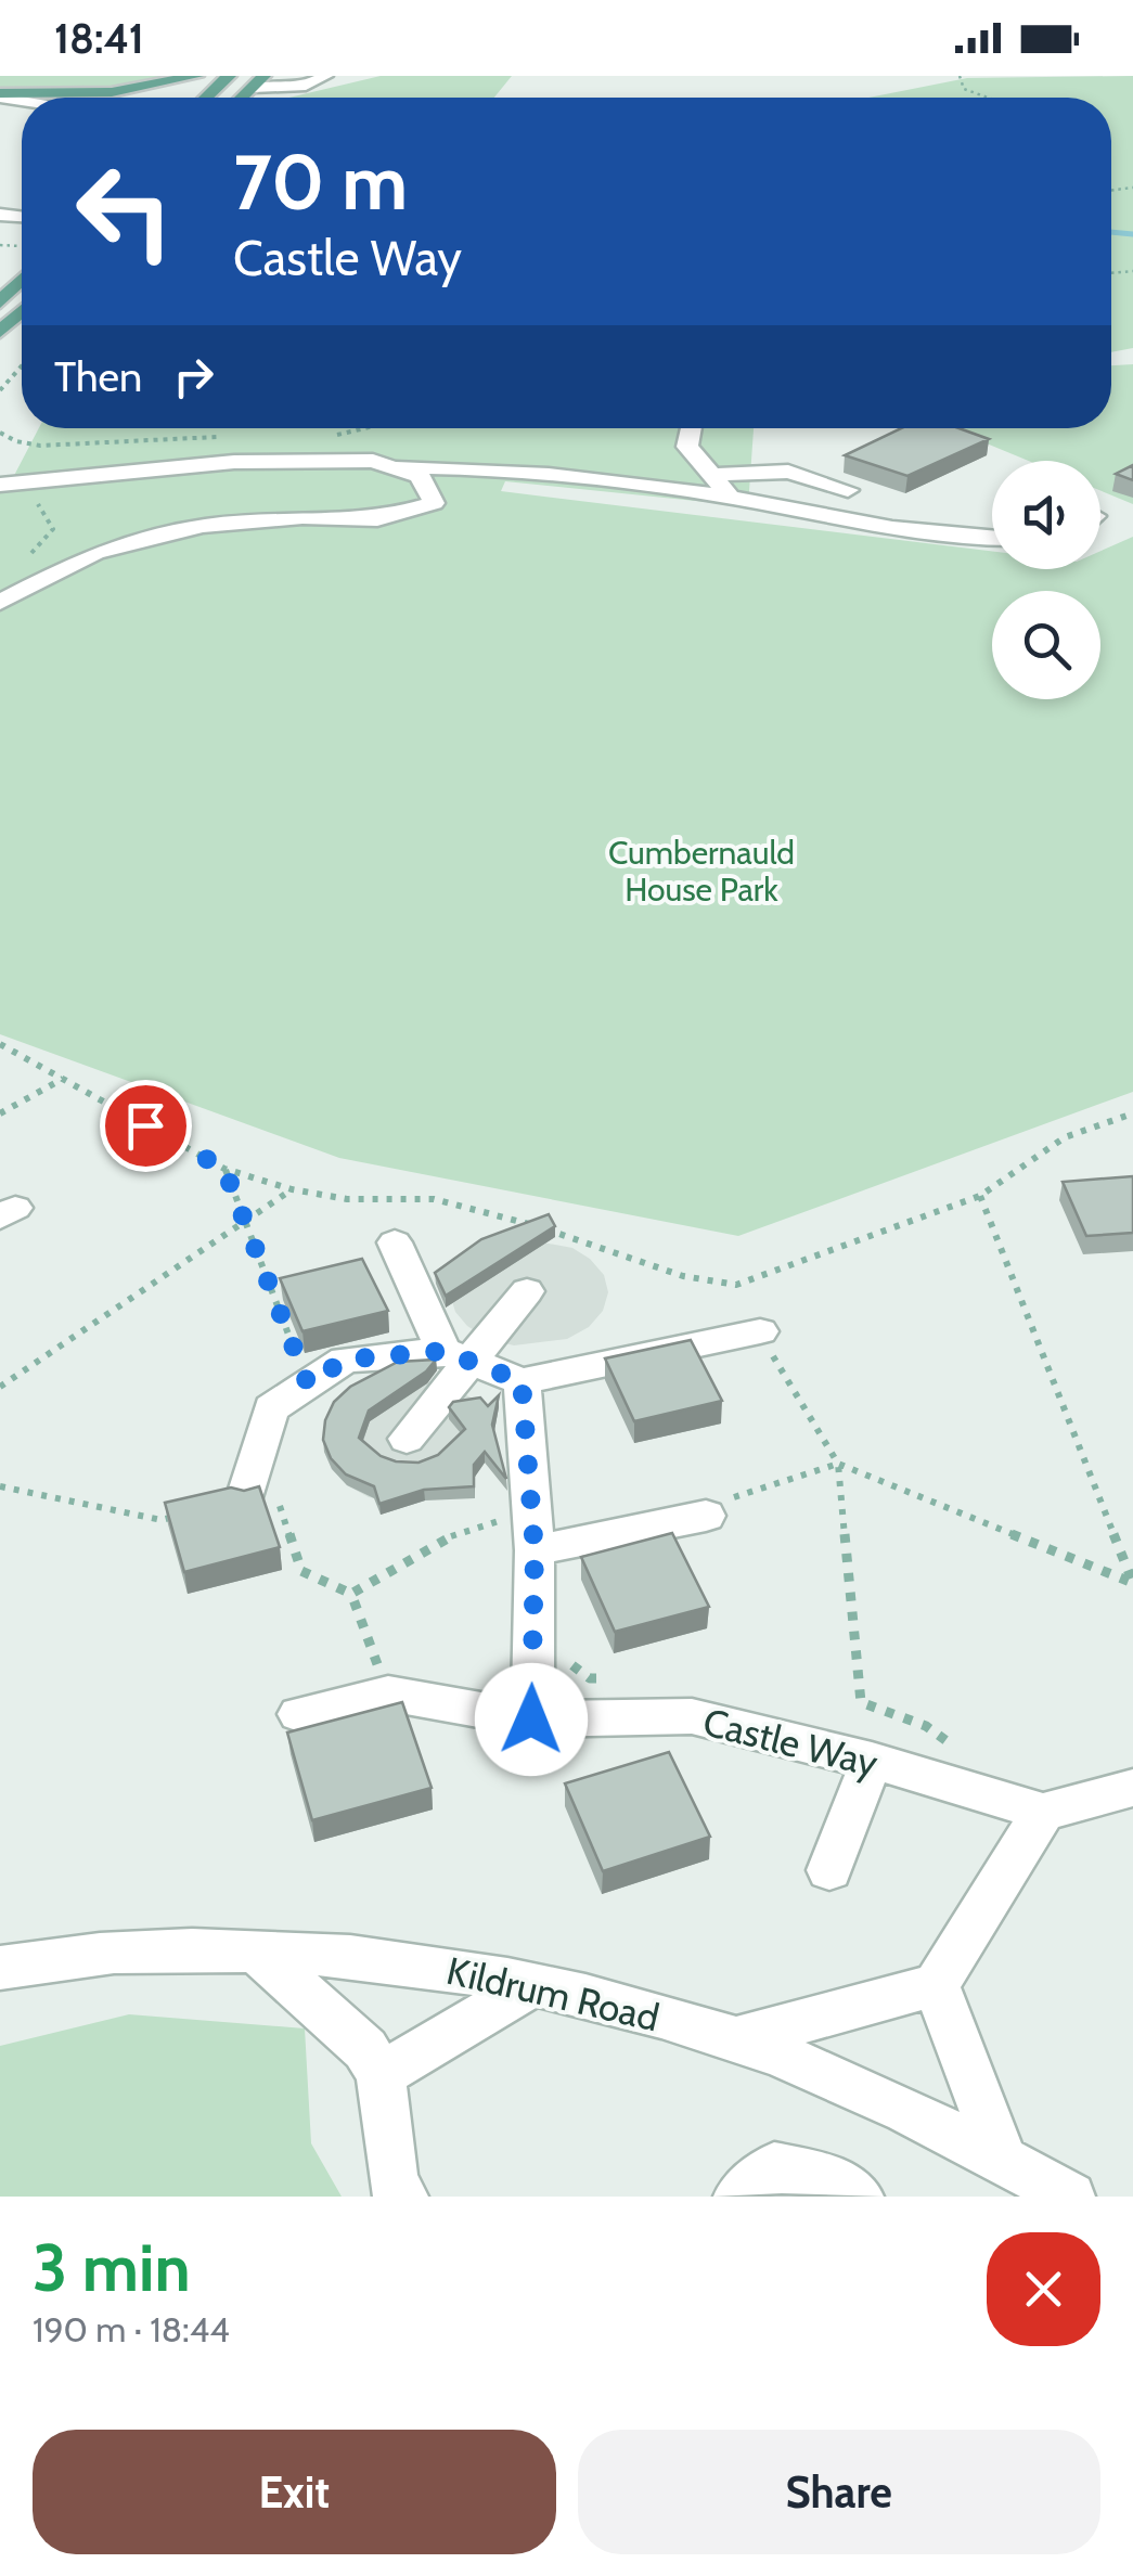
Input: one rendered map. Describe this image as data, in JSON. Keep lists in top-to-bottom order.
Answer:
{
  "streets": {
    "street": ["Castle Way", "Kildrum Road"]
  },
  "parks": ["Cumbernauld House Park"],
  "page": {
    "status": "18:41",
    "turn": ["70 m", "Castle Way"],
    "then": "Then",
    "heading": ["3 min", "190 m · 18:44"],
    "buttons": ["Exit", "Share"]
  }
}
